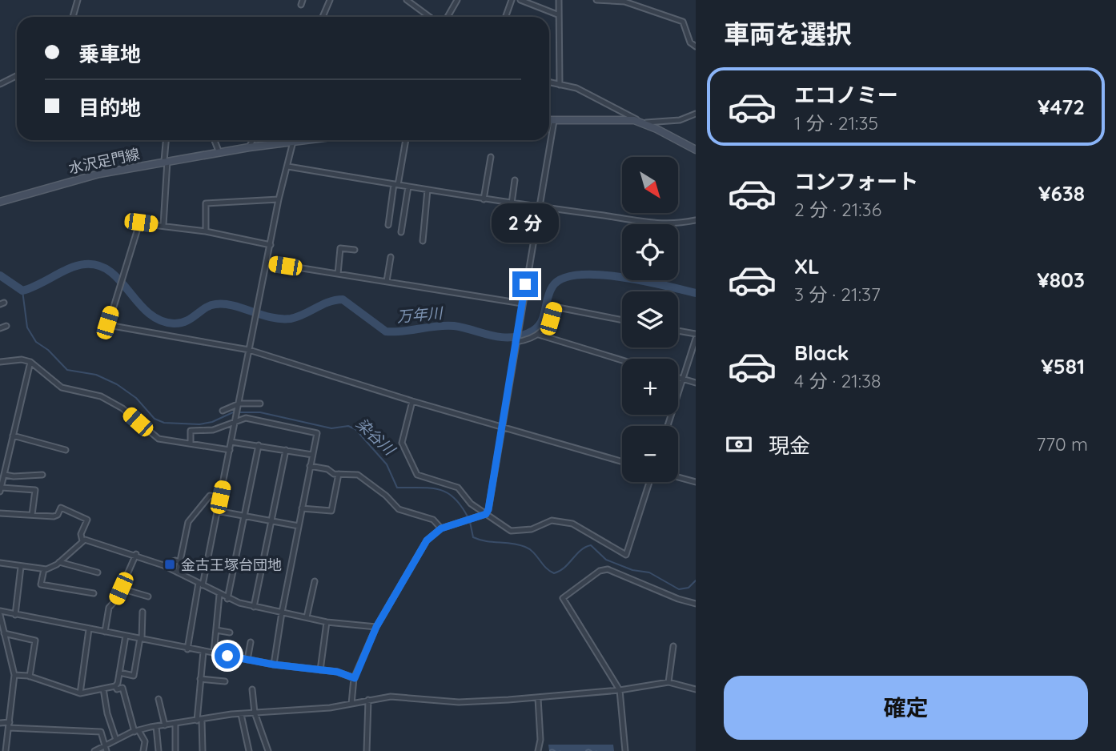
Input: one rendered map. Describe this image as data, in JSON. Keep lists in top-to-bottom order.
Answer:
{
  "streets": {
    "main road": ["水沢足門線"]
  },
  "water": ["万年川", "染谷川"],
  "places": {
    "transit": ["金古王塚台団地"]
  },
  "north": "bottom right",
  "page": {
    "heading": "車両を選択",
    "banner": ["乗車地", "目的地"],
    "list": [
      {
        "name": "エコノミー",
        "note": "1 分 · 21:35",
        "value": "¥472"
      },
      {
        "name": "コンフォート",
        "note": "2 分 · 21:36",
        "value": "¥638"
      },
      {
        "name": "XL",
        "note": "3 分 · 21:37",
        "value": "¥803"
      },
      {
        "name": "Black",
        "note": "4 分 · 21:38",
        "value": "¥581"
      }
    ],
    "map_buttons": ["+", "−"],
    "bubble": "2 分",
    "pay": ["現金", "770 m"],
    "buttons": "確定"
  }
}
